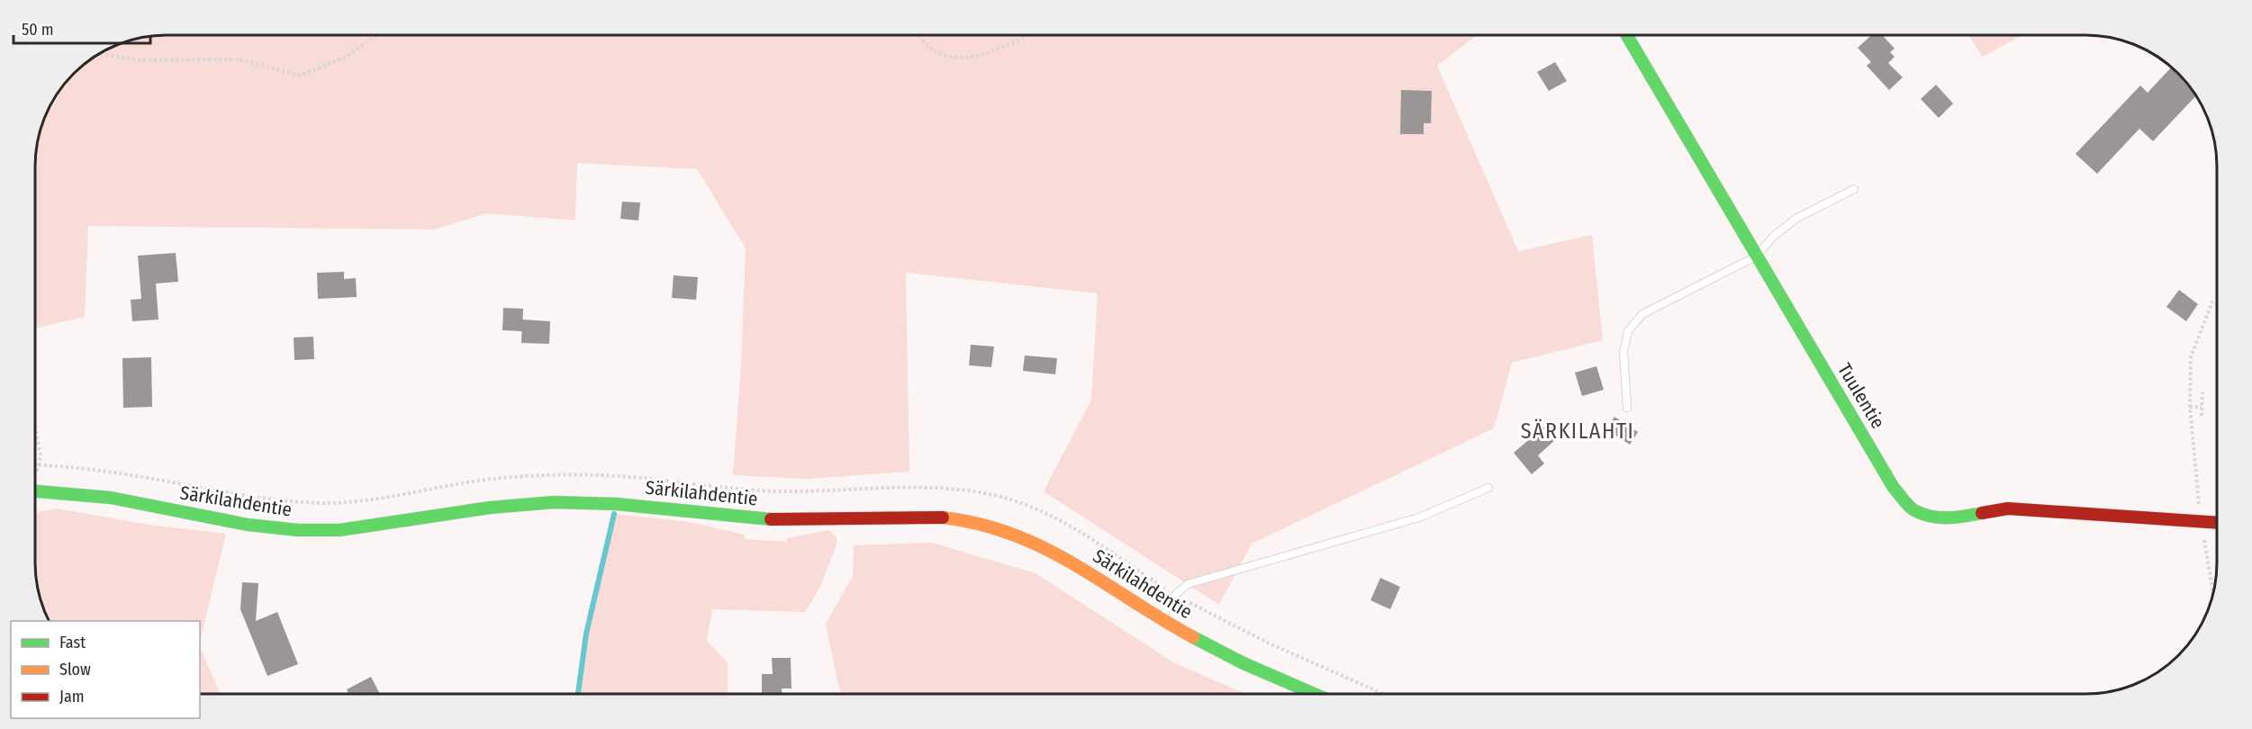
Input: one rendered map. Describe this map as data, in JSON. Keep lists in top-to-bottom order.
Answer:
{
  "streets": {
    "street": ["Tuulentie", "Särkilahdentie"]
  },
  "districts": ["SÄRKILAHTI"],
  "legend": ["Fast", "Slow", "Jam"],
  "scale_bar": "50 m"
}
